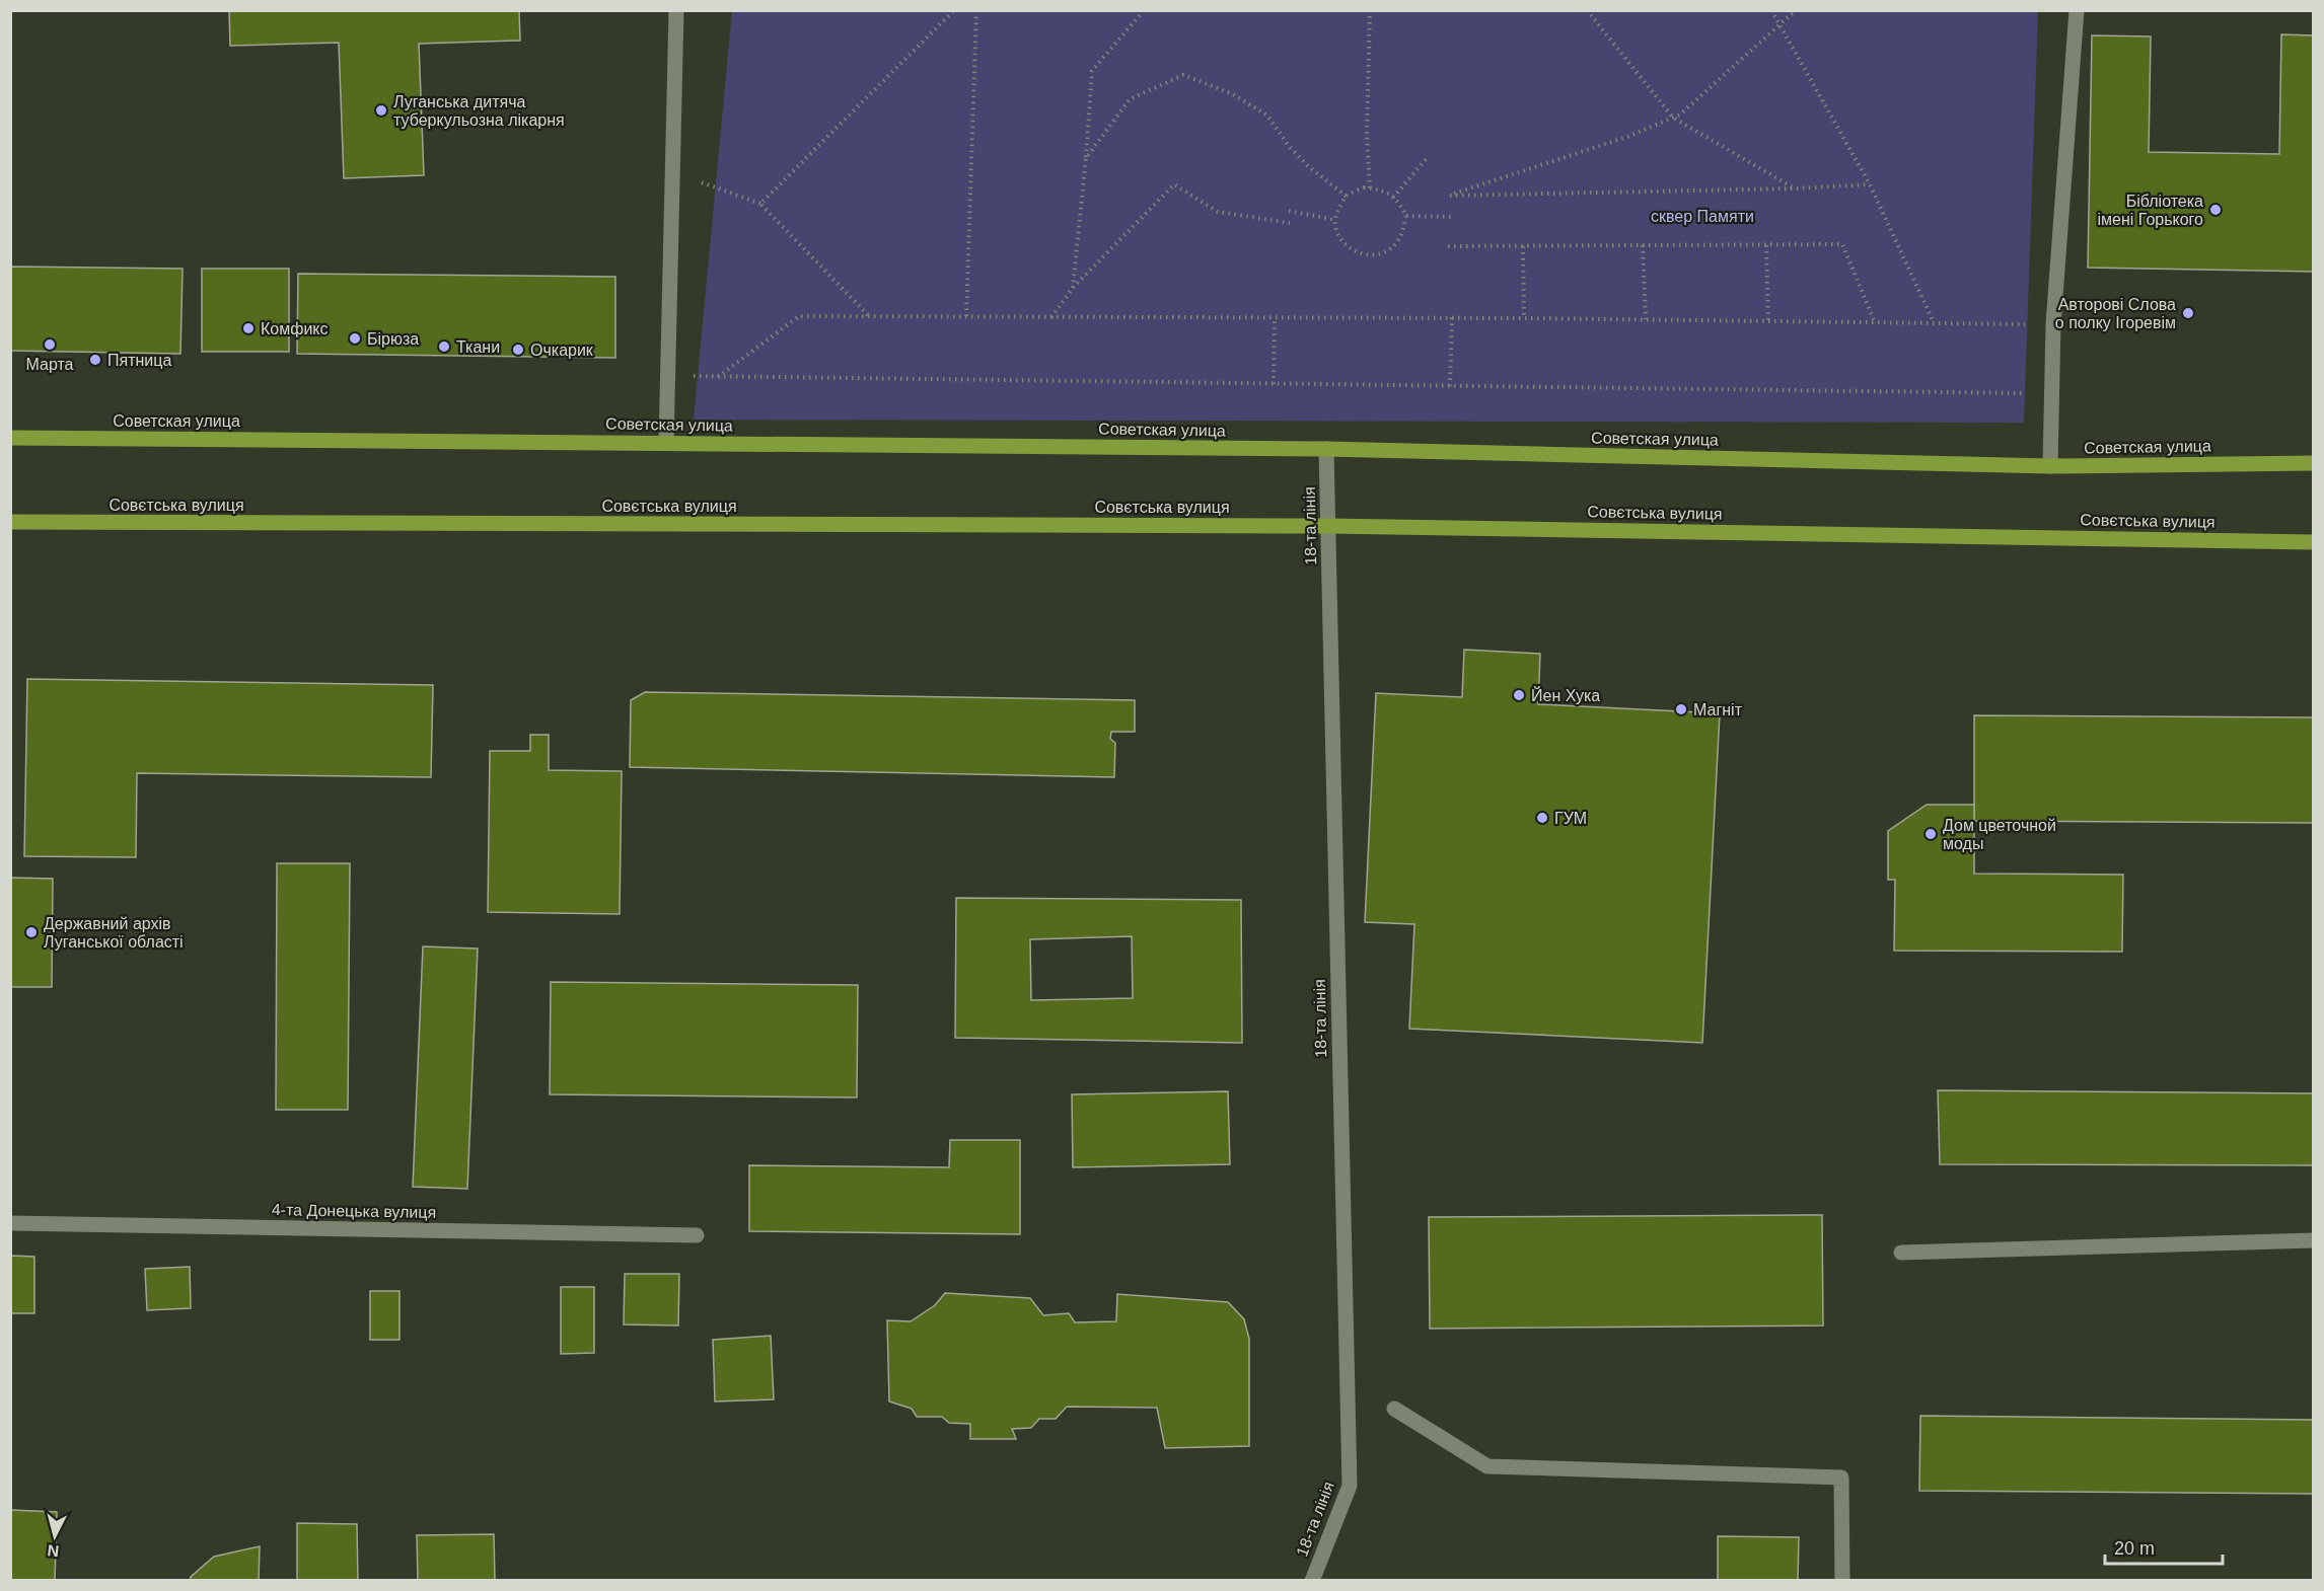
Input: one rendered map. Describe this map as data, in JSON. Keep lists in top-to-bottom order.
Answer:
{
  "streets": {
    "main road": ["Советская улица", "Совєтська вулиця"],
    "street": ["18-та лінія", "4-та Донецька вулиця"]
  },
  "crossings": [
    ["Советская улица", "18-та лінія"],
    ["Совєтська вулиця", "18-та лінія"]
  ],
  "parks": ["сквер Памяти"],
  "places": [
    "Луганська дитяча туберкульозна лікарня",
    "Бібліотека імені Горького",
    "Авторові Слова о полку Ігоревім",
    "Комфикс",
    "Бірюза",
    "Марта",
    "Ткани",
    "Очкарик",
    "Пятница",
    "Йен Хука",
    "Магніт",
    "ГУМ",
    "Дом цветочной моды",
    "Державний архів Луганської області"
  ],
  "scale_bar": "20 m",
  "north": "bottom"
}
